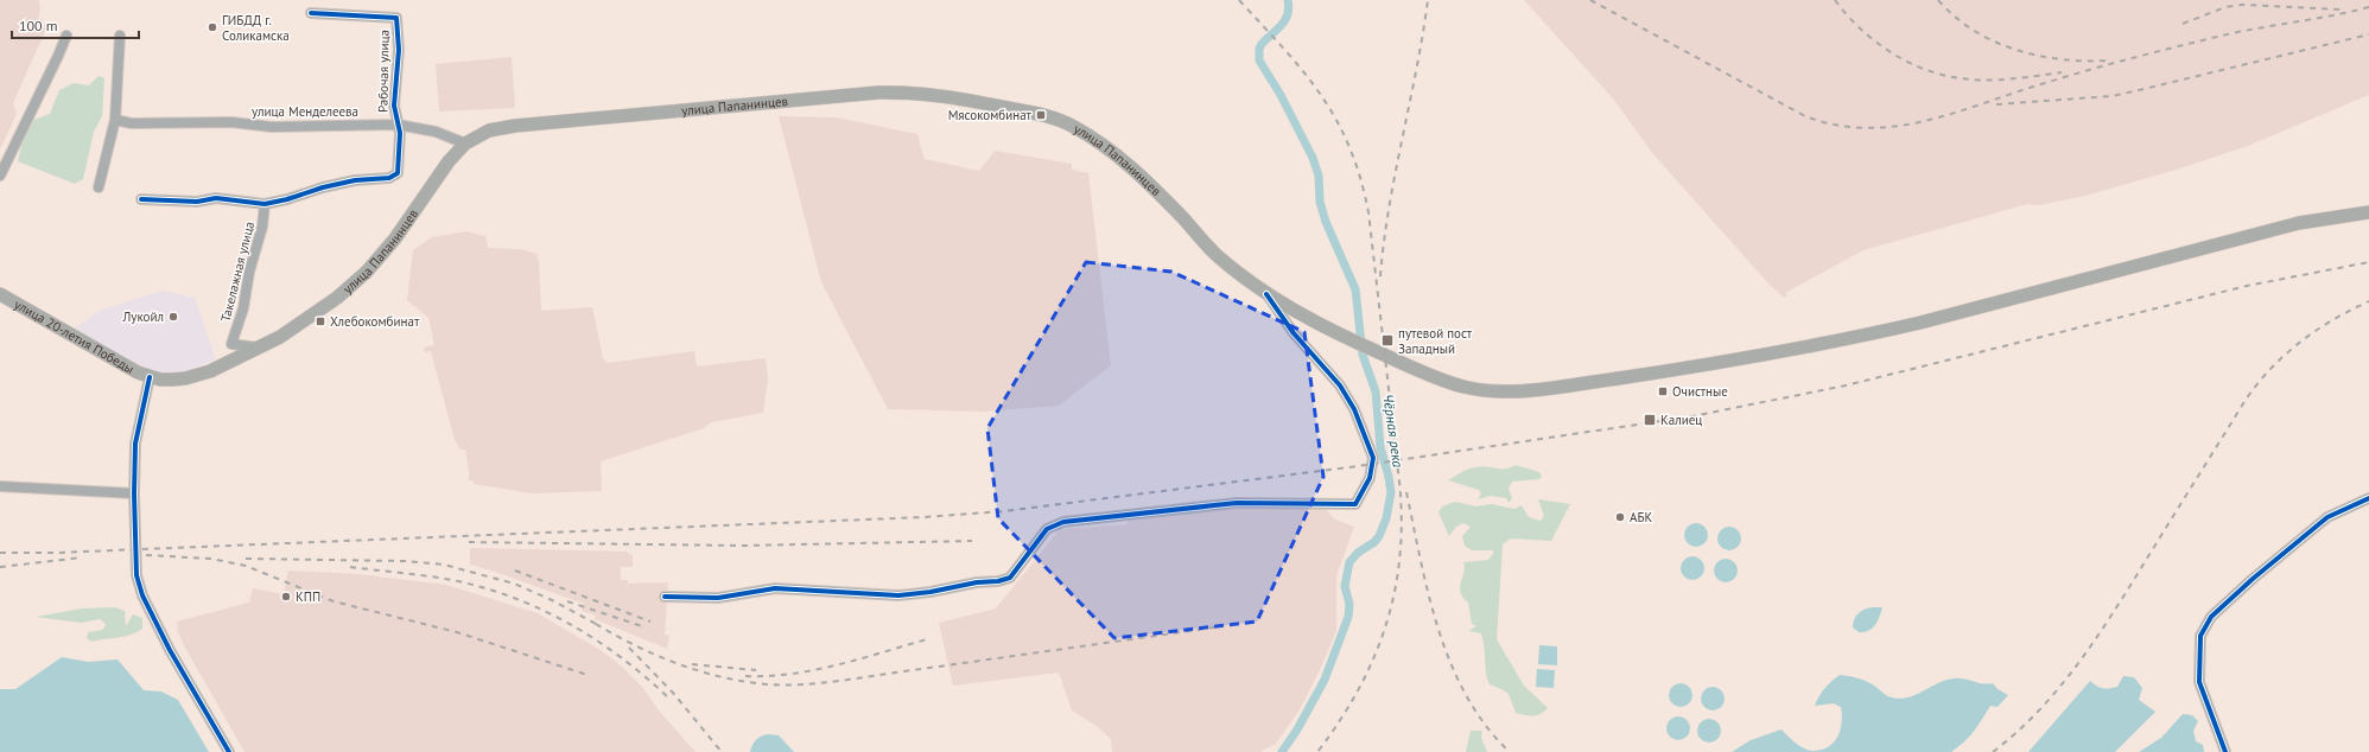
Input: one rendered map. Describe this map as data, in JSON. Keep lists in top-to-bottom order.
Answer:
{
  "streets": {
    "main road": ["улица Папанинцев", "улица 20-летия Победы"],
    "street": ["Рабочая улица", "улица Менделеева", "Такелажная улица"]
  },
  "crossings": [
    ["Рабочая улица", "улица Менделеева"],
    ["Рабочая улица", "Такелажная улица"],
    ["улица Папанинцев", "улица Менделеева"],
    ["улица Папанинцев", "Такелажная улица"],
    ["улица Папанинцев", "улица 20-летия Победы"],
    ["улица Менделеева", "Такелажная улица"]
  ],
  "water": ["Чёрная река"],
  "places": {
    "other": [
      "ГИБДД г. Соликамска",
      "Лукойл",
      "АБК",
      "КПП"
    ],
    "transit": [
      "Мясокомбинат",
      "Хлебокомбинат",
      "путевой пост Западный",
      "Очистные",
      "Калиец"
    ]
  },
  "scale_bar": "100 m"
}
